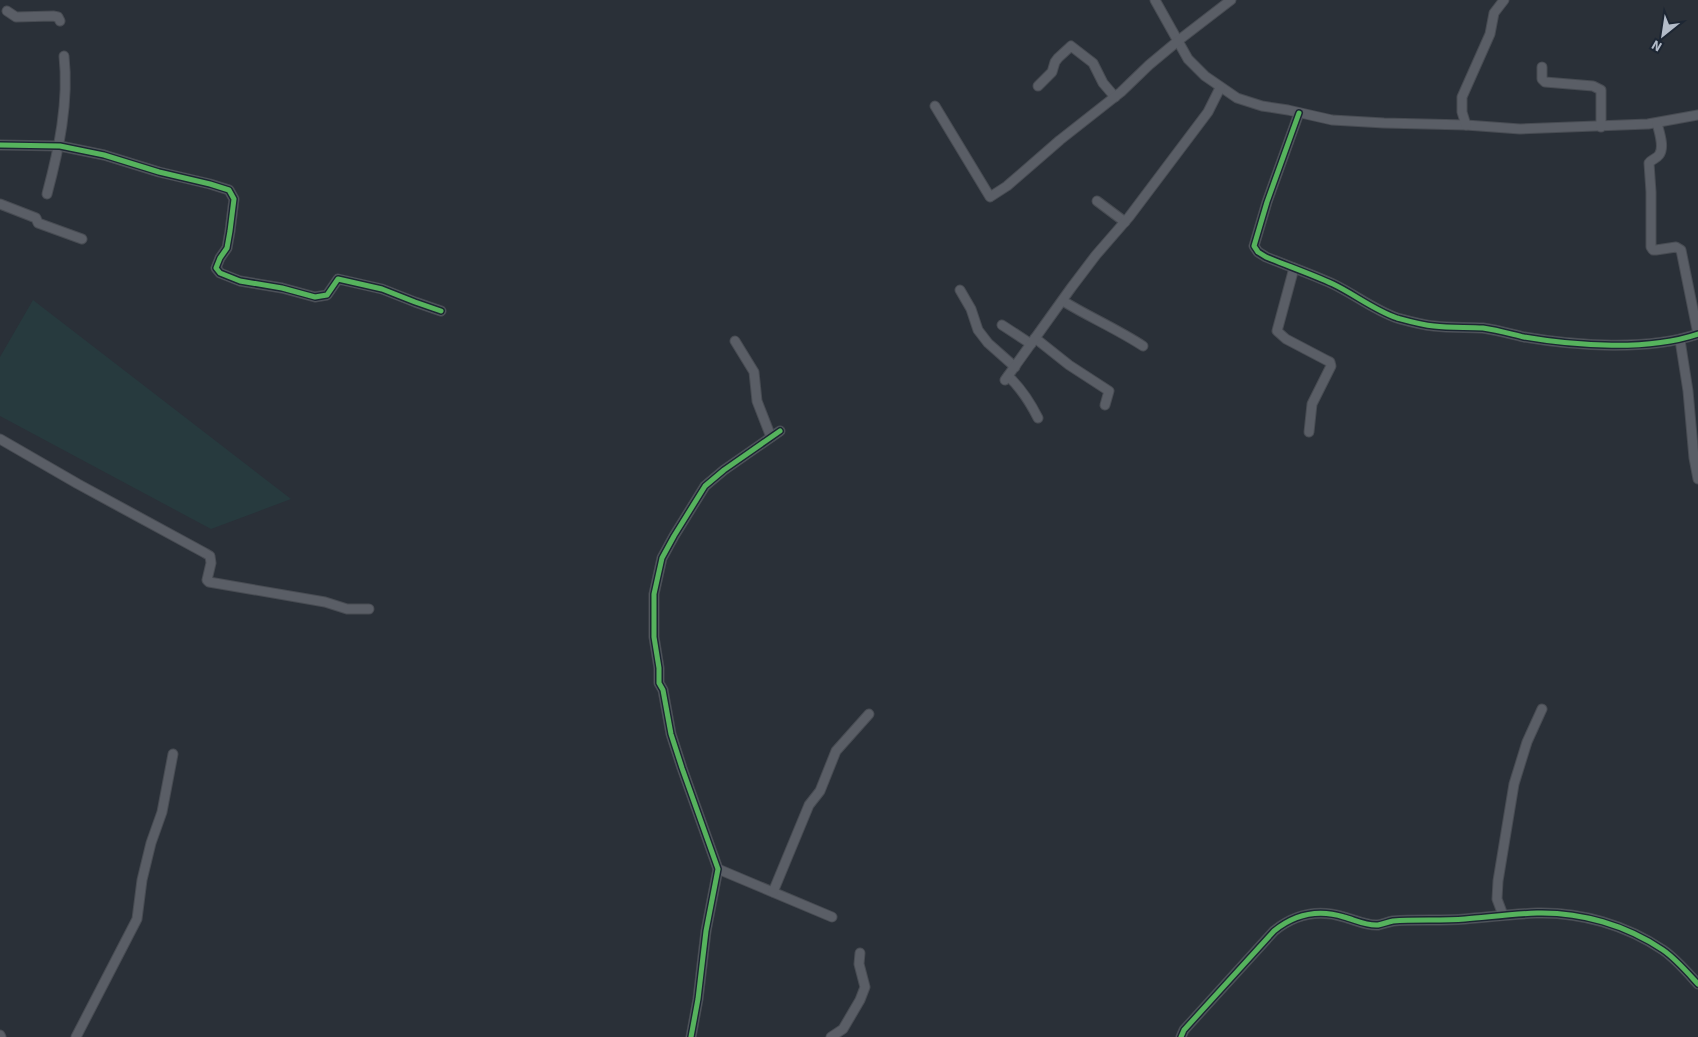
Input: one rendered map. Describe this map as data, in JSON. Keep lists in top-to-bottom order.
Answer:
{
  "north": "bottom left"
}
